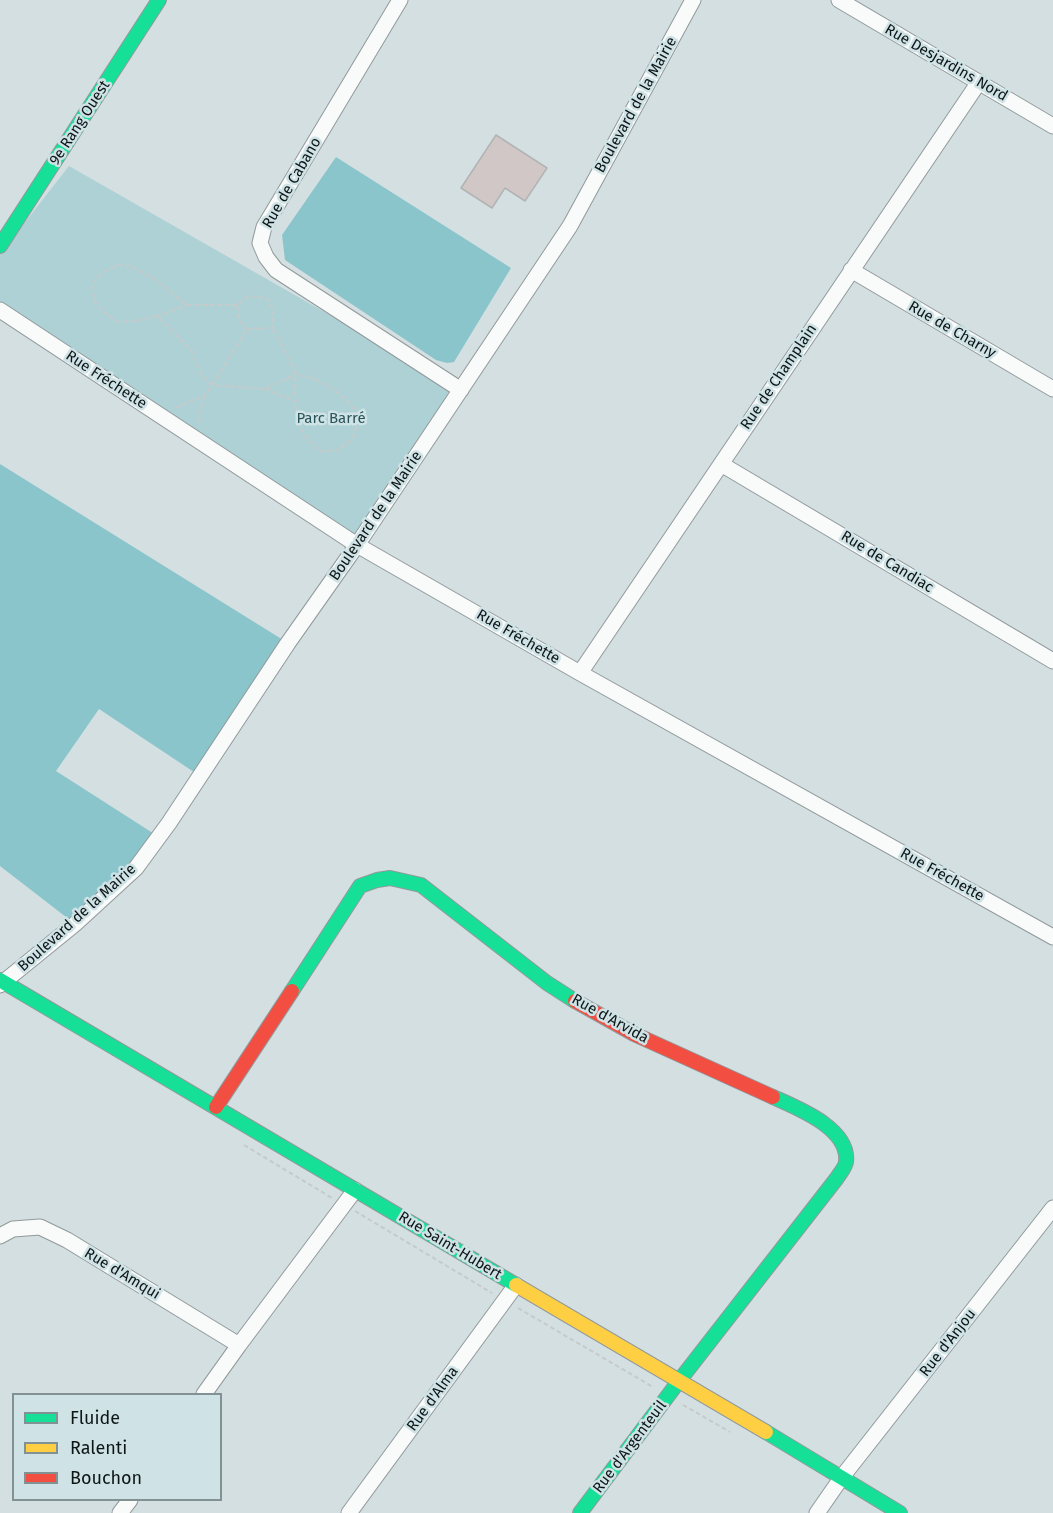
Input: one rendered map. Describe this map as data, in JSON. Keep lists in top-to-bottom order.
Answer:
{
  "streets": {
    "street": [
      "Rue Desjardins Nord",
      "Boulevard de la Mairie",
      "9e Rang Ouest",
      "Rue de Cabano",
      "Rue de Charny",
      "Rue de Champlain",
      "Rue Fréchette",
      "Rue de Candiac",
      "Rue d'Arvida",
      "Rue Saint-Hubert",
      "Rue d'Amqui",
      "Rue d'Anjou",
      "Rue d'Alma",
      "Rue d'Argenteuil"
    ]
  },
  "crossings": [
    ["Rue Desjardins Nord", "Rue de Champlain"],
    ["Boulevard de la Mairie", "Rue de Cabano"],
    ["Boulevard de la Mairie", "Rue Fréchette"],
    ["Boulevard de la Mairie", "Rue Saint-Hubert"],
    ["Rue de Charny", "Rue de Champlain"],
    ["Rue de Champlain", "Rue Fréchette"],
    ["Rue de Champlain", "Rue de Candiac"],
    ["Rue d'Arvida", "Rue Saint-Hubert"],
    ["Rue d'Arvida", "Rue d'Argenteuil"],
    ["Rue Saint-Hubert", "Rue d'Anjou"],
    ["Rue Saint-Hubert", "Rue d'Alma"],
    ["Rue Saint-Hubert", "Rue d'Argenteuil"]
  ],
  "parks": ["Parc Barré"],
  "legend": ["Fluide", "Ralenti", "Bouchon"]
}
